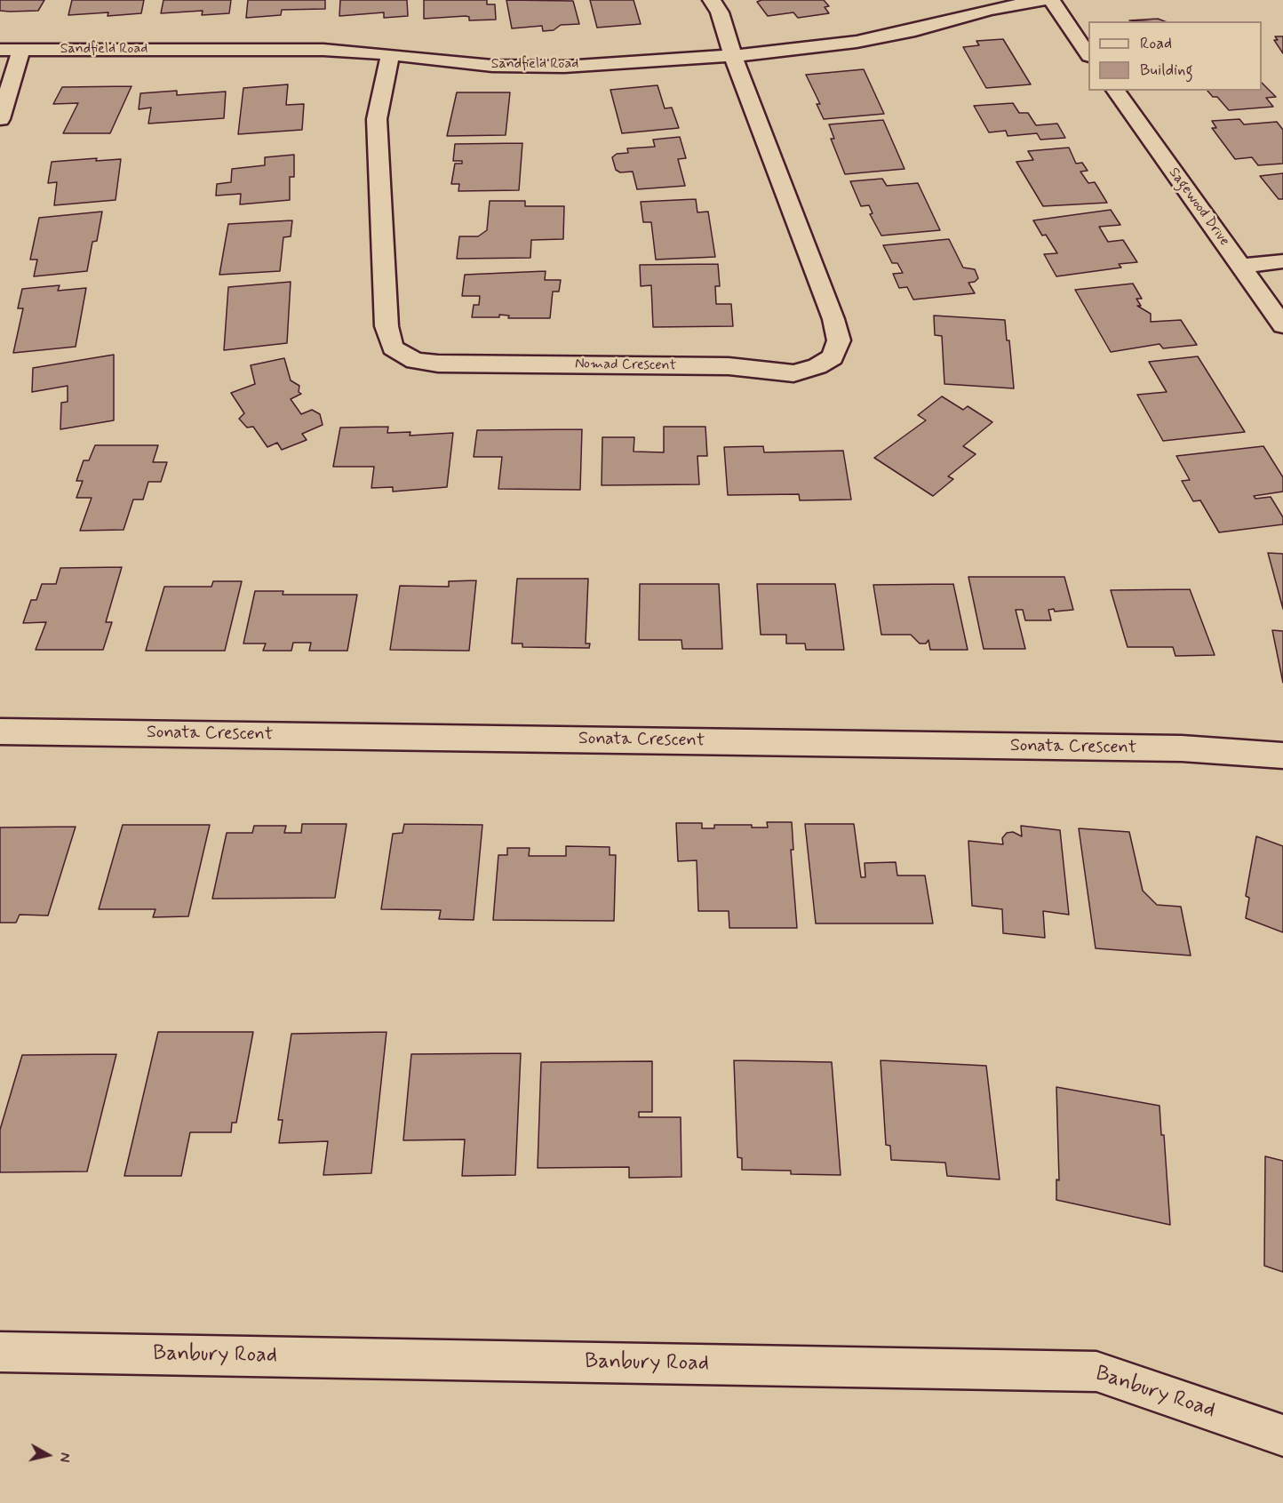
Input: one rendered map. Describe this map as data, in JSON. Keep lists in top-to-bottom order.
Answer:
{
  "streets": {
    "street": [
      "Sandfield Road",
      "Sagewood Drive",
      "Nomad Crescent",
      "Sonata Crescent",
      "Banbury Road"
    ]
  },
  "crossings": [
    ["Sandfield Road", "Nomad Crescent"]
  ],
  "legend": ["Road", "Building"],
  "north": "right"
}
